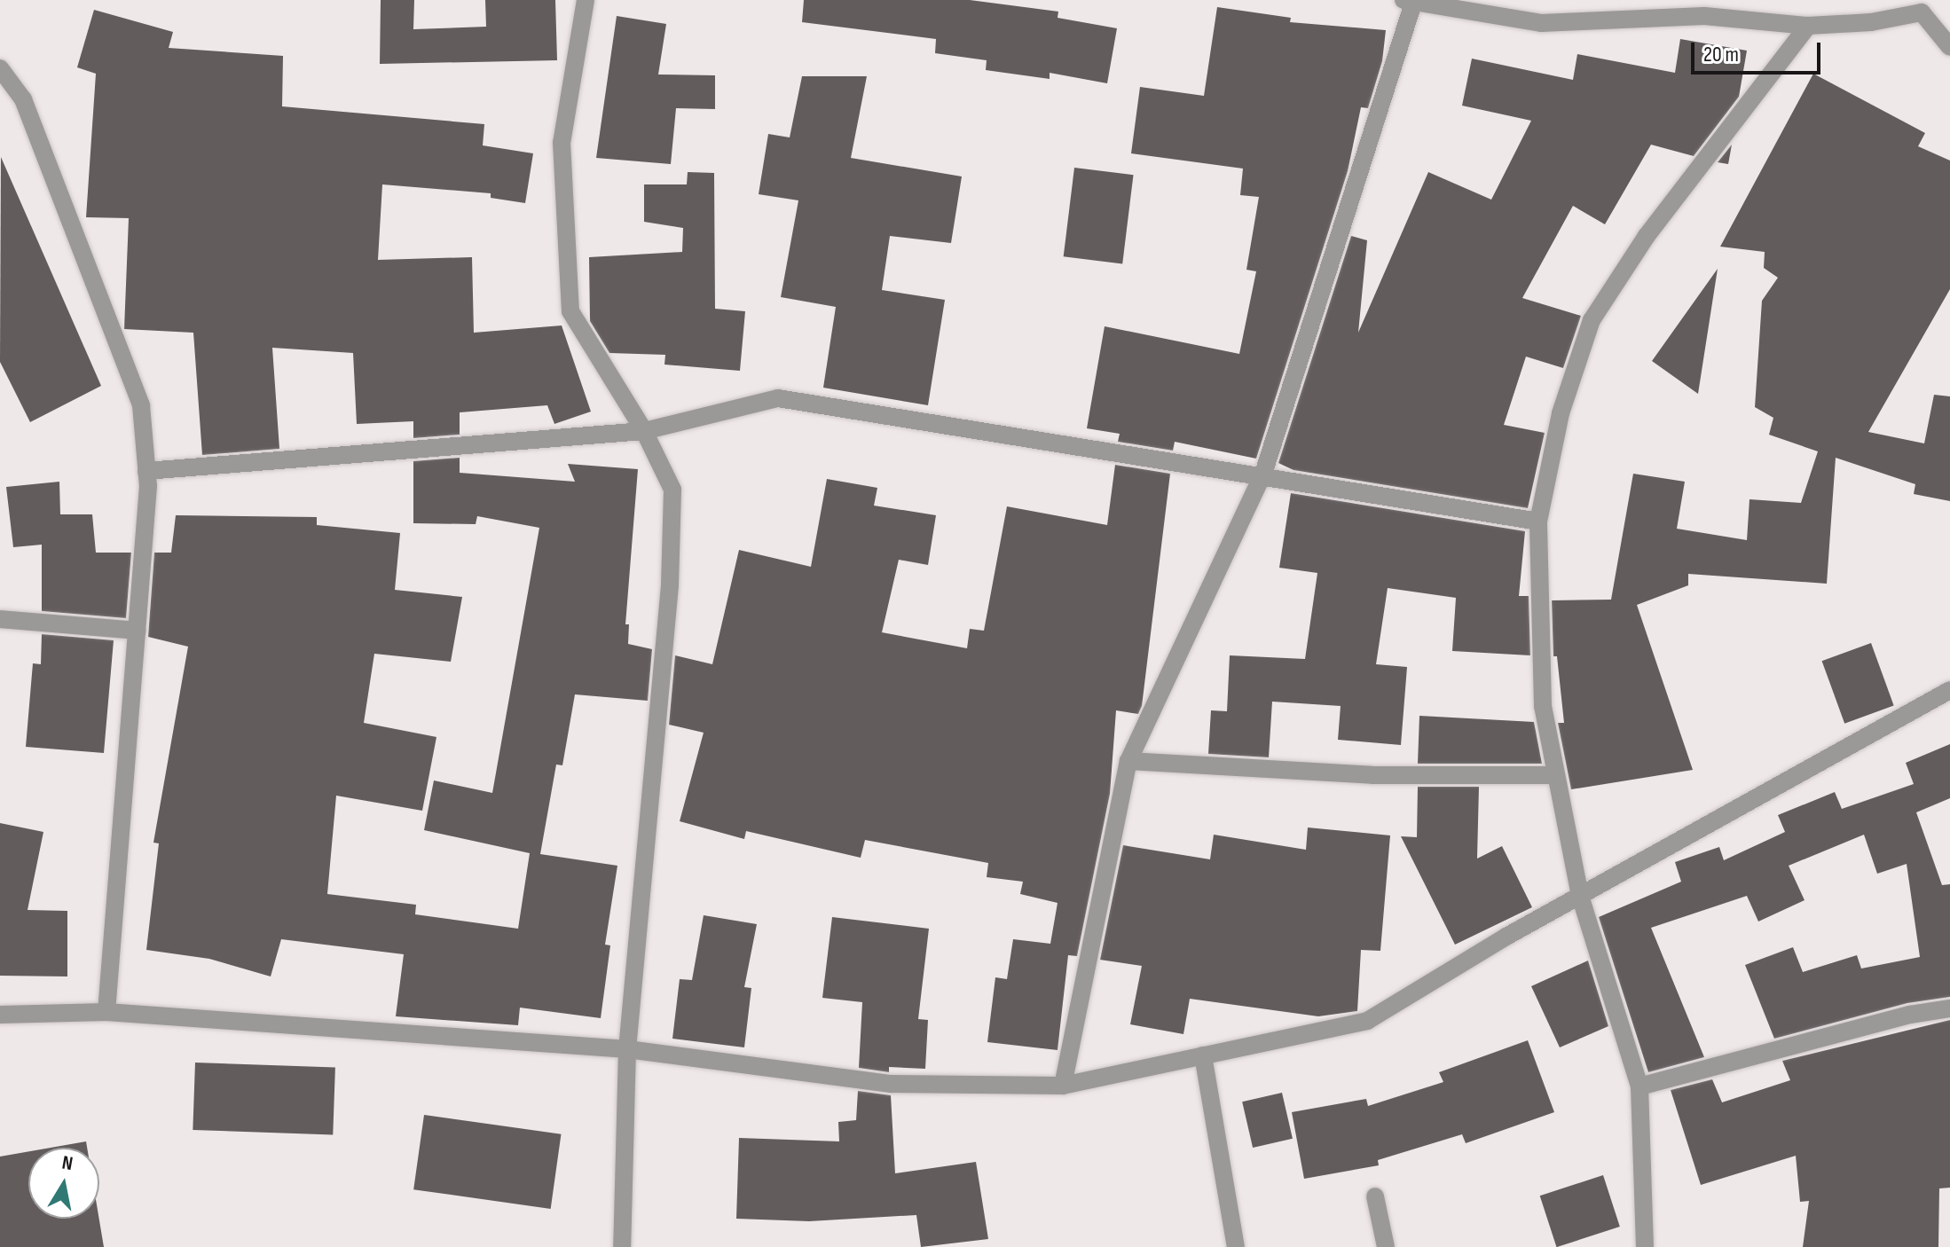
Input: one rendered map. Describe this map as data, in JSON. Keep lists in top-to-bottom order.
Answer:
{
  "scale_bar": "20 m",
  "north": "top"
}
